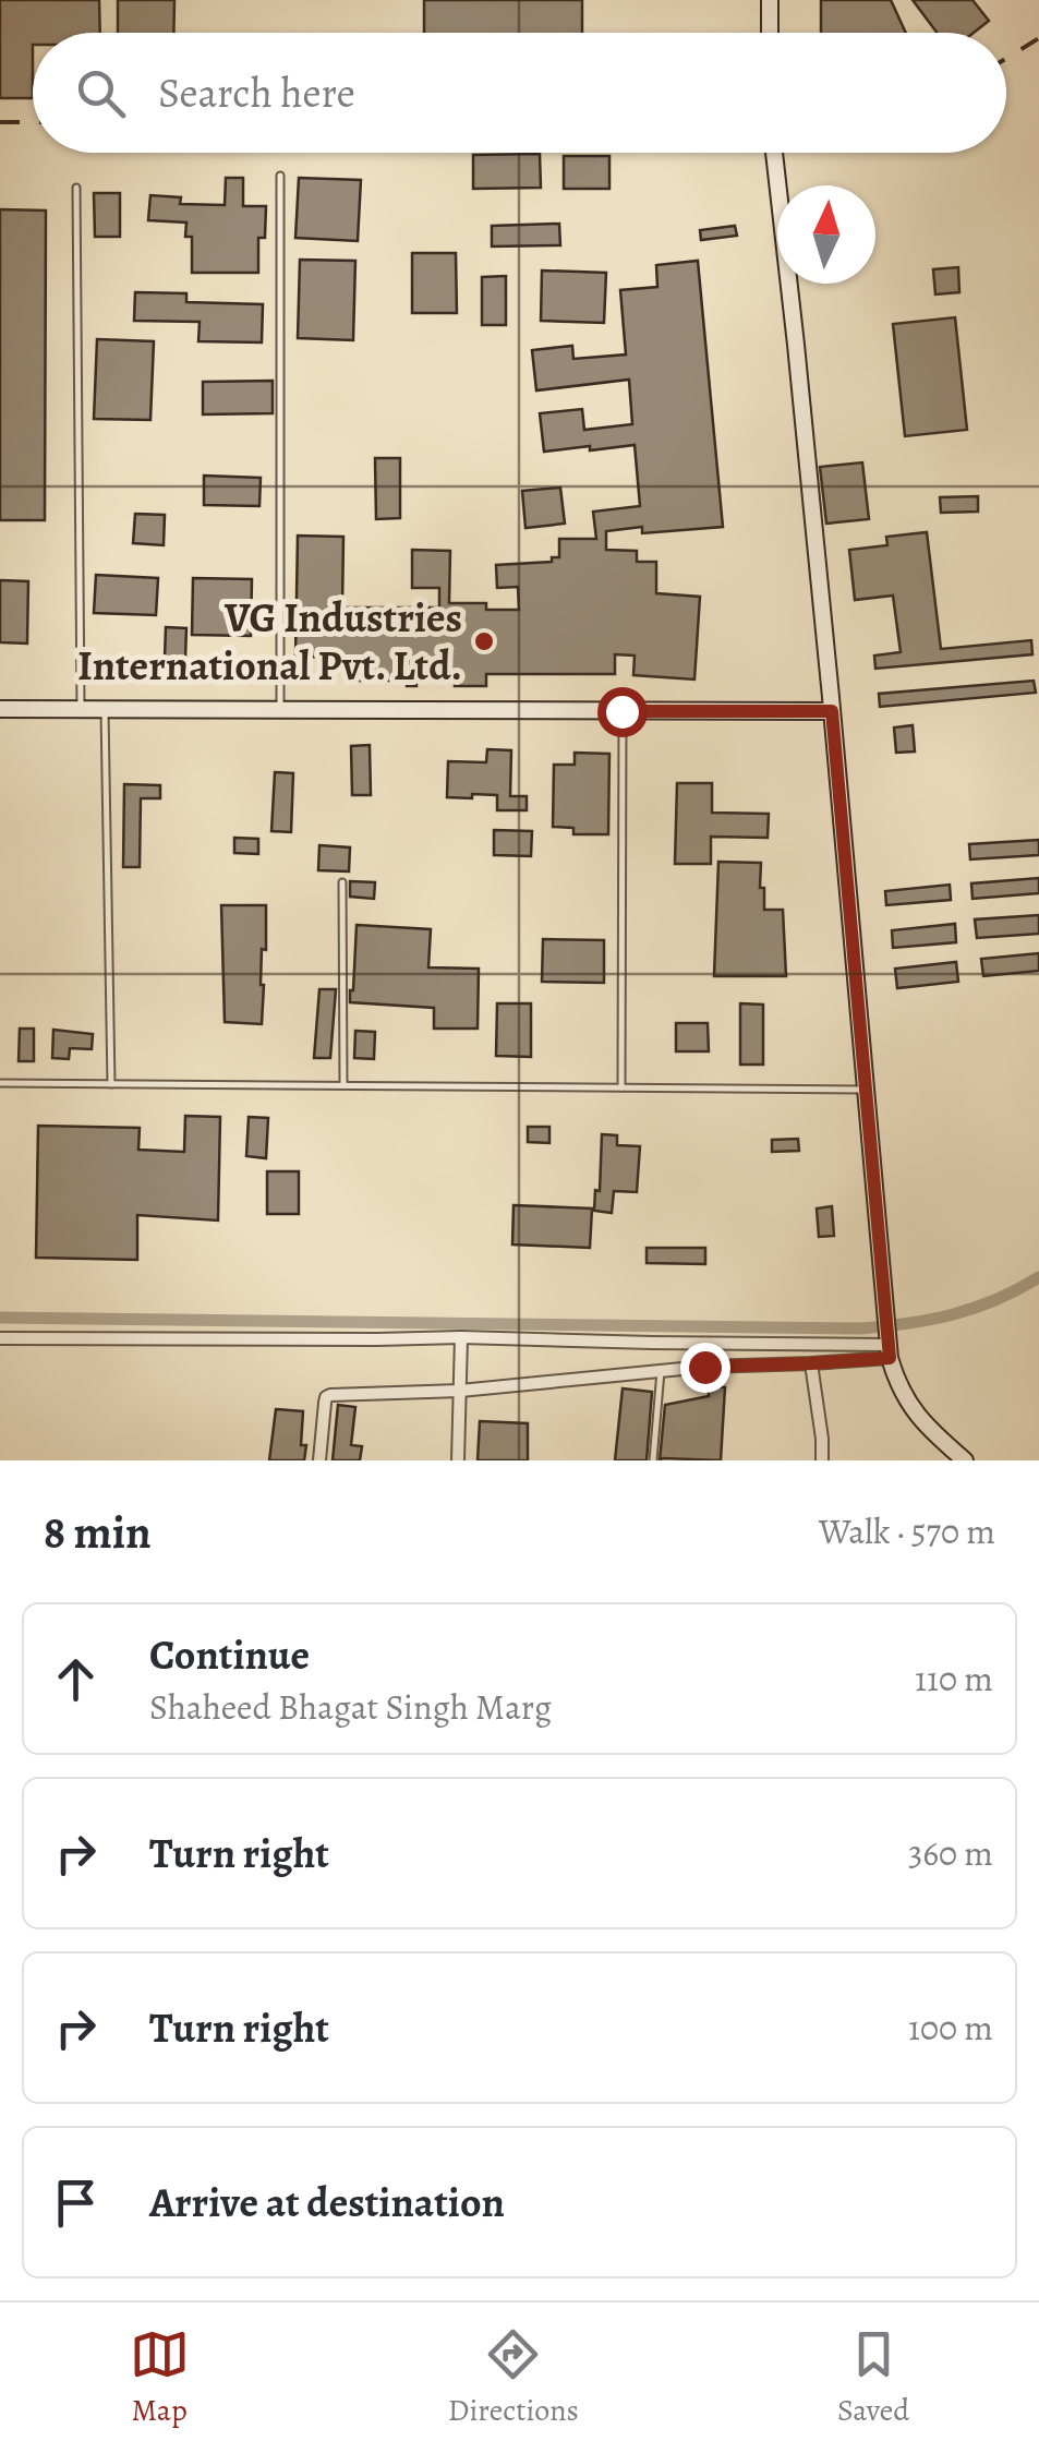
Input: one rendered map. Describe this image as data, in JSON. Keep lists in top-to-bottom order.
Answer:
{
  "places": ["VG Industries International Pvt. Ltd."],
  "north": "top",
  "page": {
    "search": "Search here",
    "heading": ["8 min", "Walk · 570 m"],
    "list": [
      ["Continue", "Shaheed Bhagat Singh Marg", "110 m"],
      ["Turn right", "360 m"],
      ["Turn right", "100 m"],
      "Arrive at destination"
    ],
    "nav": ["Map", "Directions", "Saved"]
  }
}
